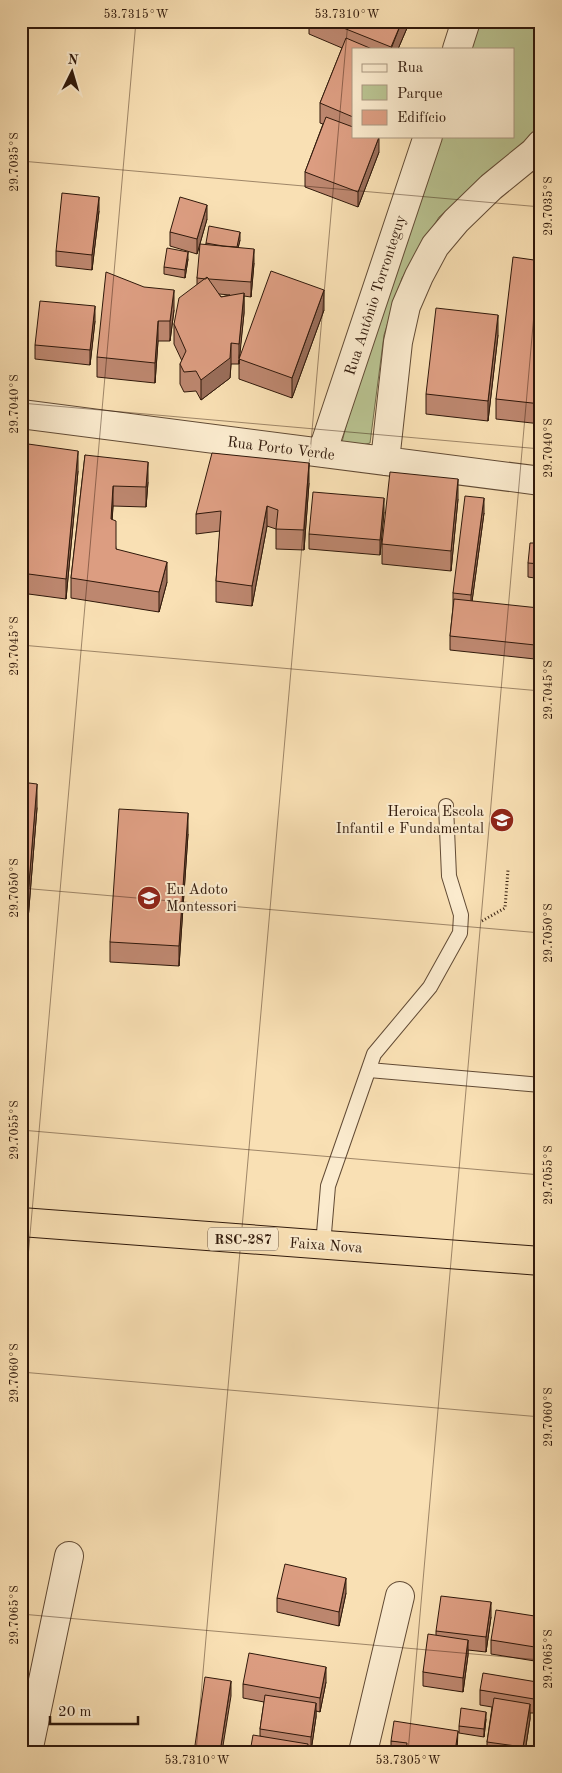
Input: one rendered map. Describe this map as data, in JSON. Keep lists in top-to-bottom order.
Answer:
{
  "streets": {
    "highway": ["RSC-287", "Faixa Nova"],
    "street": ["Rua Antônio Torronteguy", "Rua Porto Verde"]
  },
  "crossings": [
    ["Rua Antônio Torronteguy", "Rua Porto Verde"]
  ],
  "places": {
    "school or university": ["Heroica Escola Infantil e Fundamental", "Eu Adoto Montessori"]
  },
  "legend": ["Rua", "Parque", "Edifício"],
  "scale_bar": "20 m",
  "north": "top",
  "coordinates": [
    "53.7315°W",
    "53.7310°W",
    "29.7035°S",
    "29.7040°S",
    "29.7045°S",
    "29.7050°S",
    "29.7055°S",
    "29.7060°S",
    "29.7065°S",
    "53.7305°W"
  ]
}
